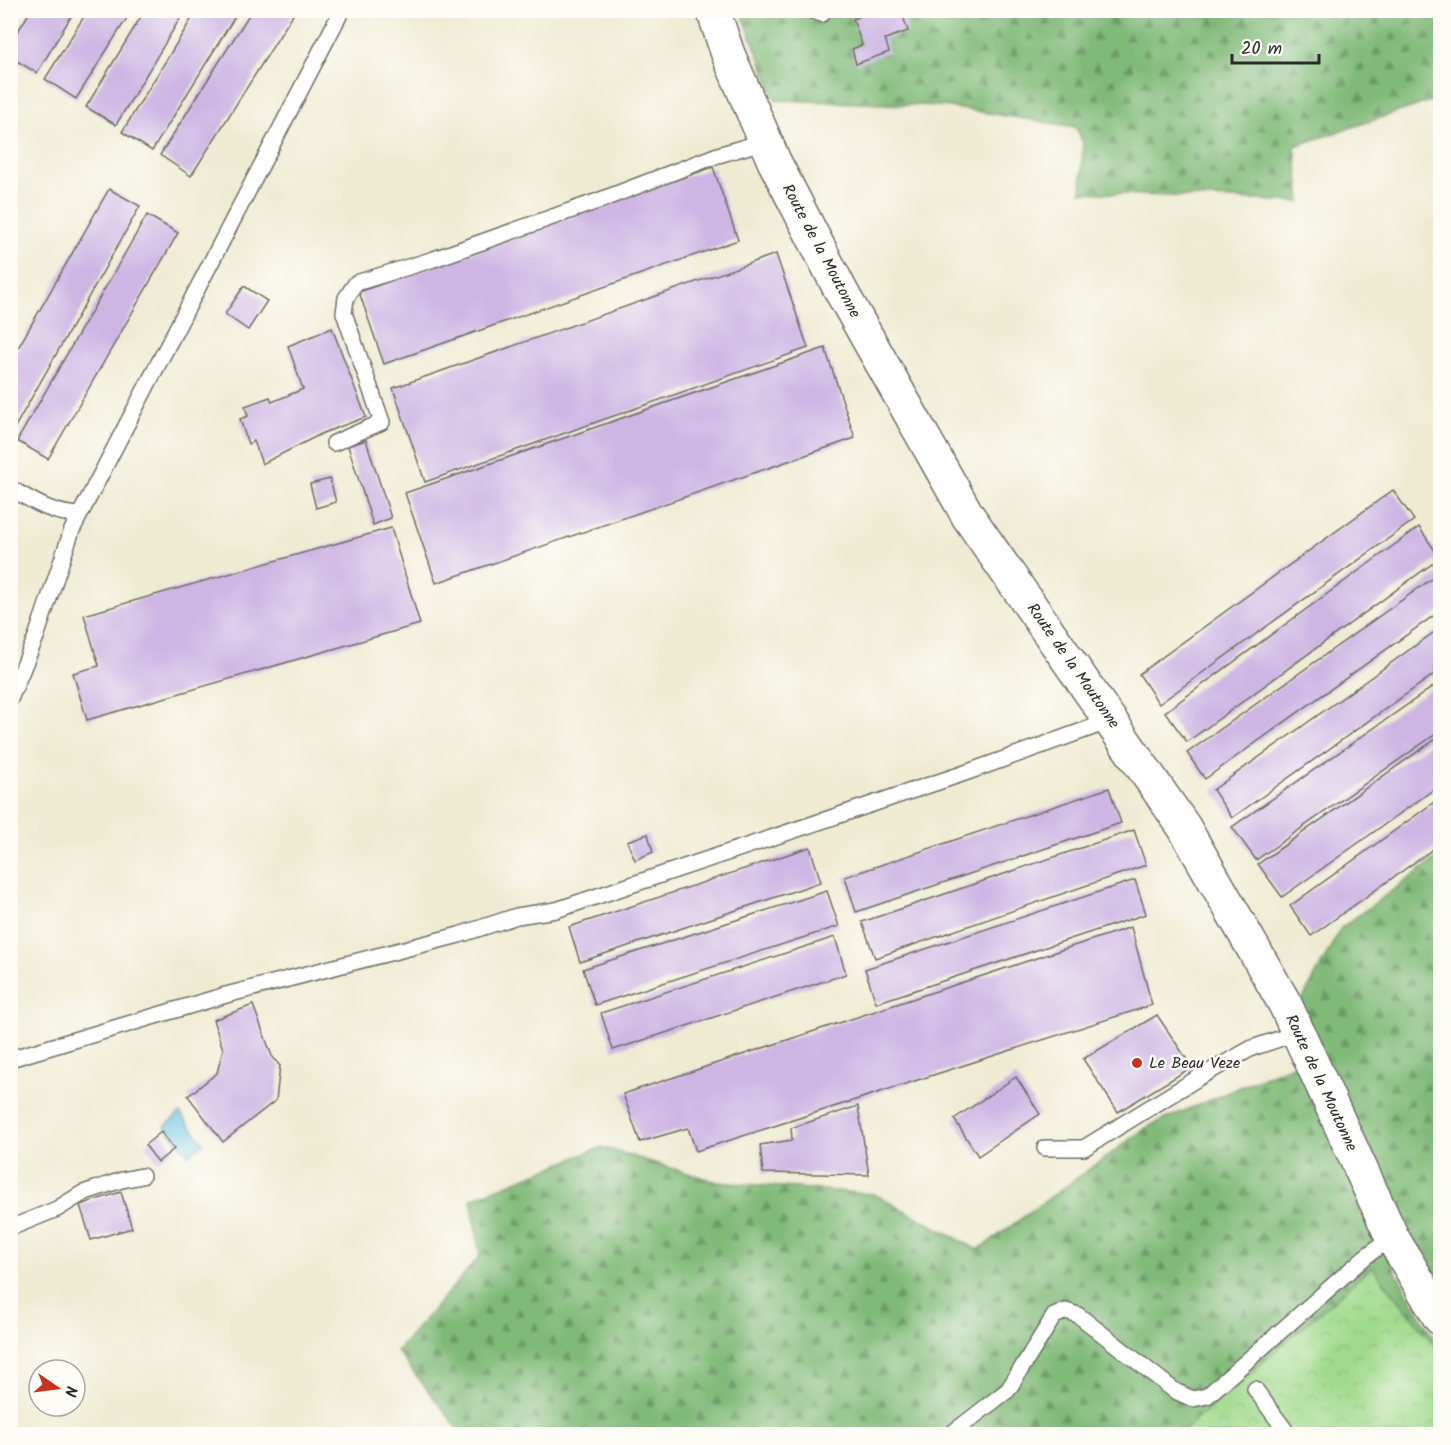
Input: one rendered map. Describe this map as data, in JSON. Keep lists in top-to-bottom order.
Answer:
{
  "streets": {
    "main road": ["Route de la Moutonne"]
  },
  "places": ["Le Beau Veze"],
  "scale_bar": "20 m",
  "north": "right"
}
